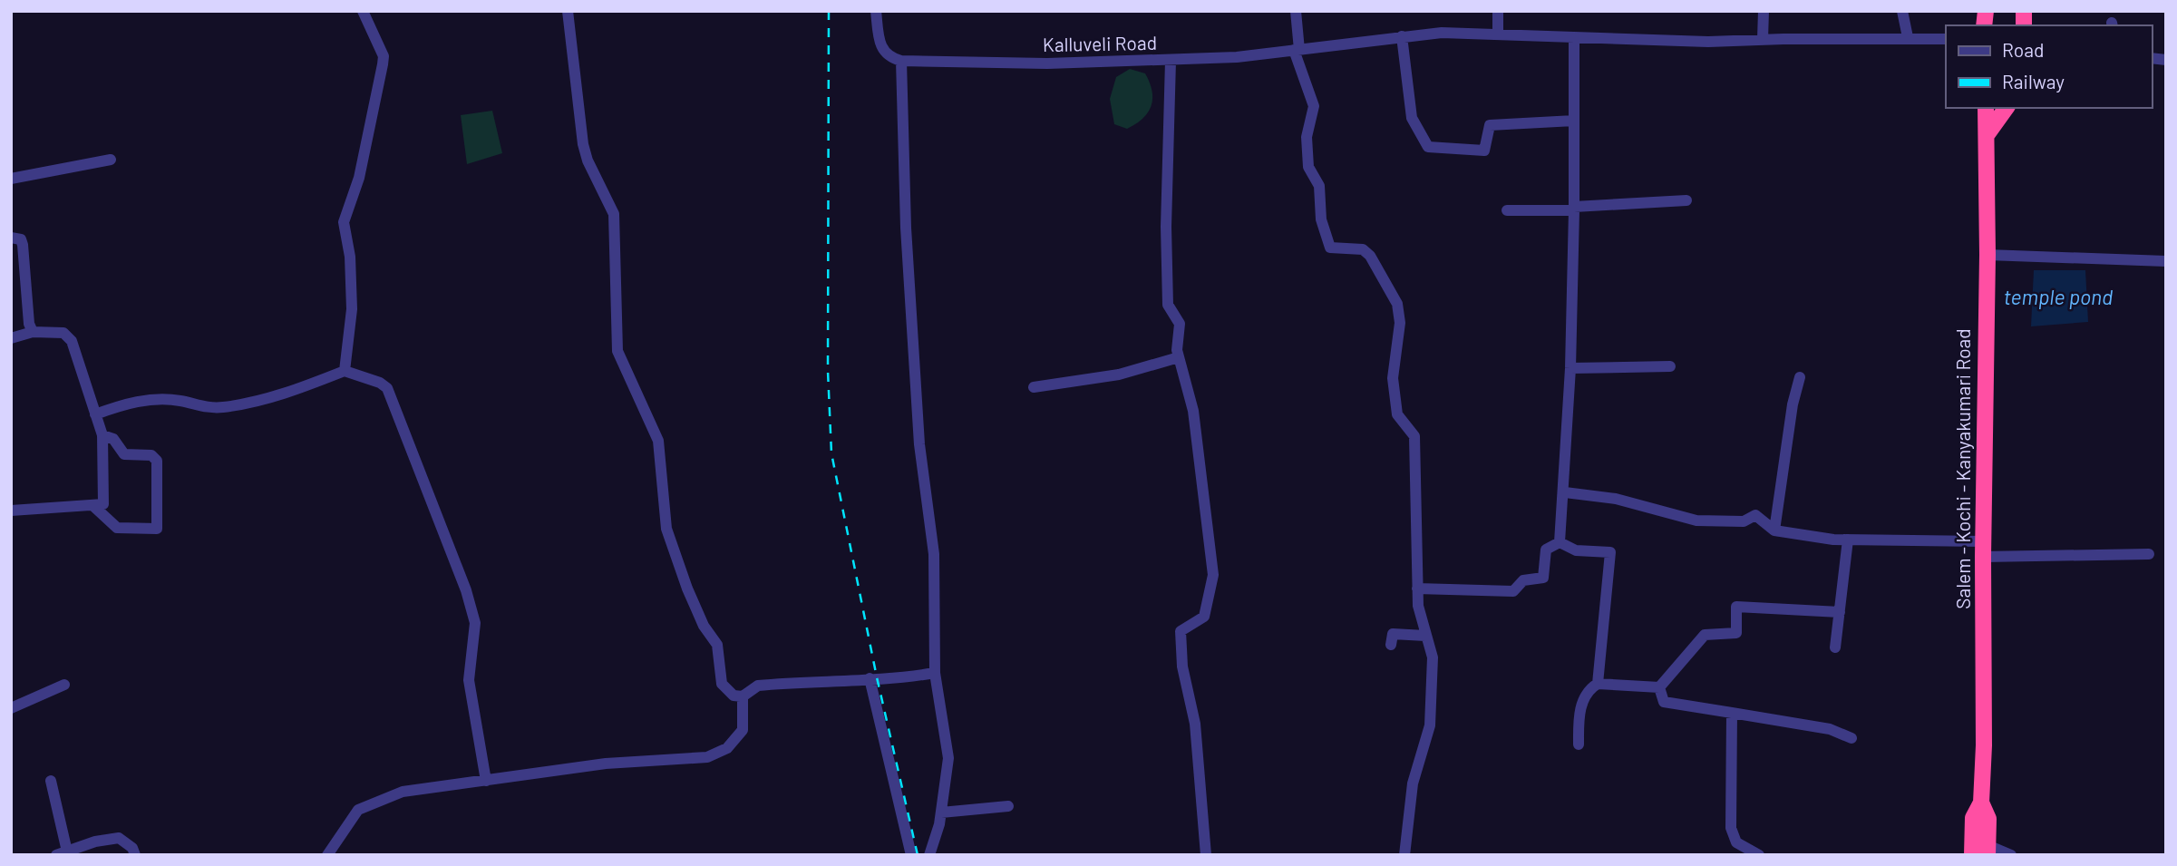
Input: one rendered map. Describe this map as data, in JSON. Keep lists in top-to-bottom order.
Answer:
{
  "streets": {
    "highway": ["Salem - Kochi - Kanyakumari Road"],
    "street": ["Kalluveli Road"]
  },
  "water": ["temple pond"],
  "legend": ["Road", "Railway"]
}
